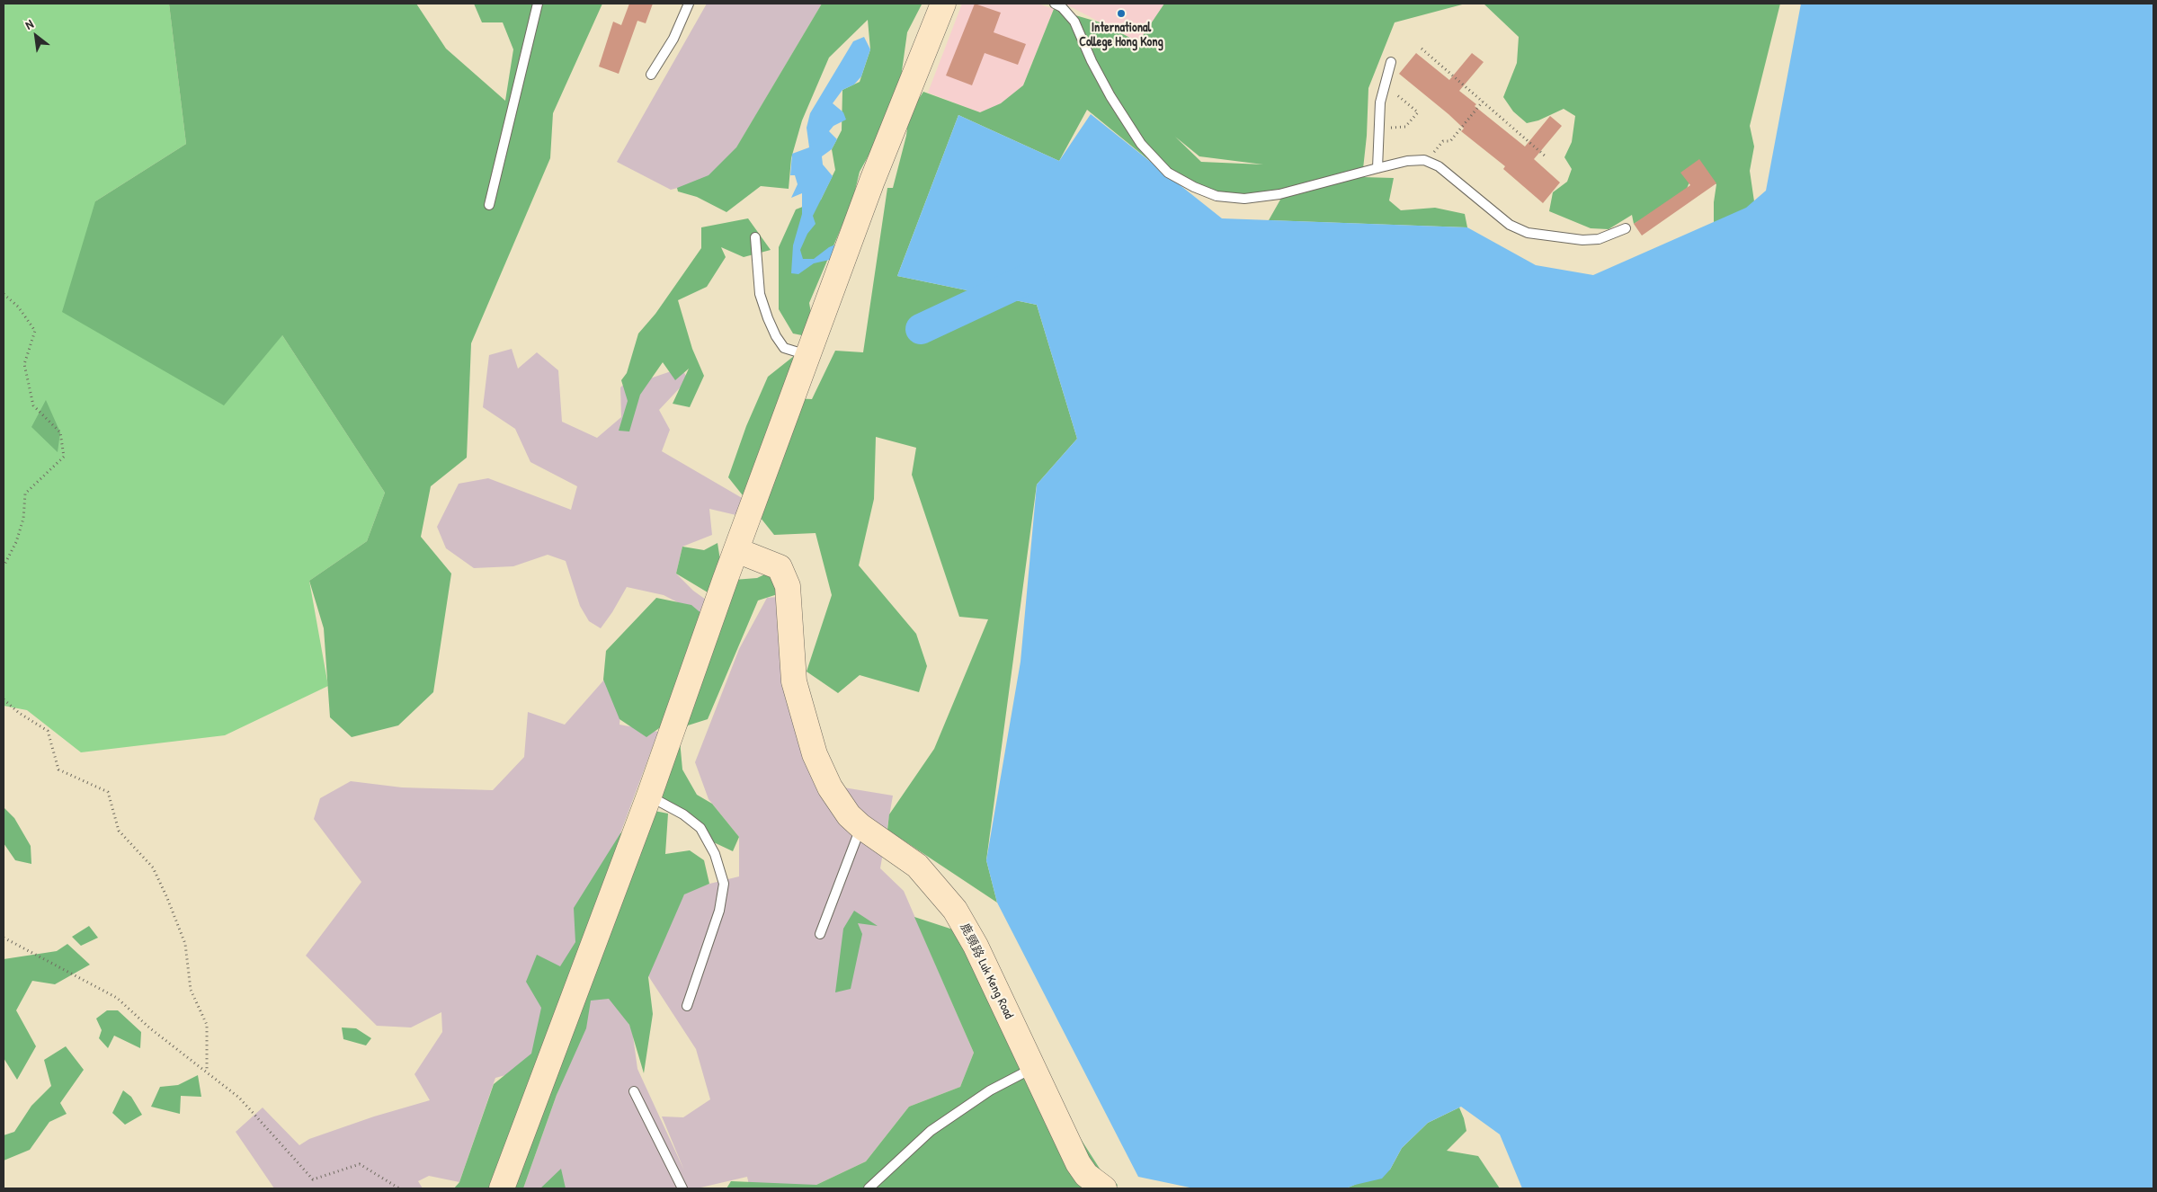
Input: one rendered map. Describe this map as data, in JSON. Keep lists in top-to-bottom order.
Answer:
{
  "streets": {
    "main road": ["鹿頸路 Luk Keng Road"]
  },
  "places": ["International College Hong Kong"],
  "north": "top left"
}
